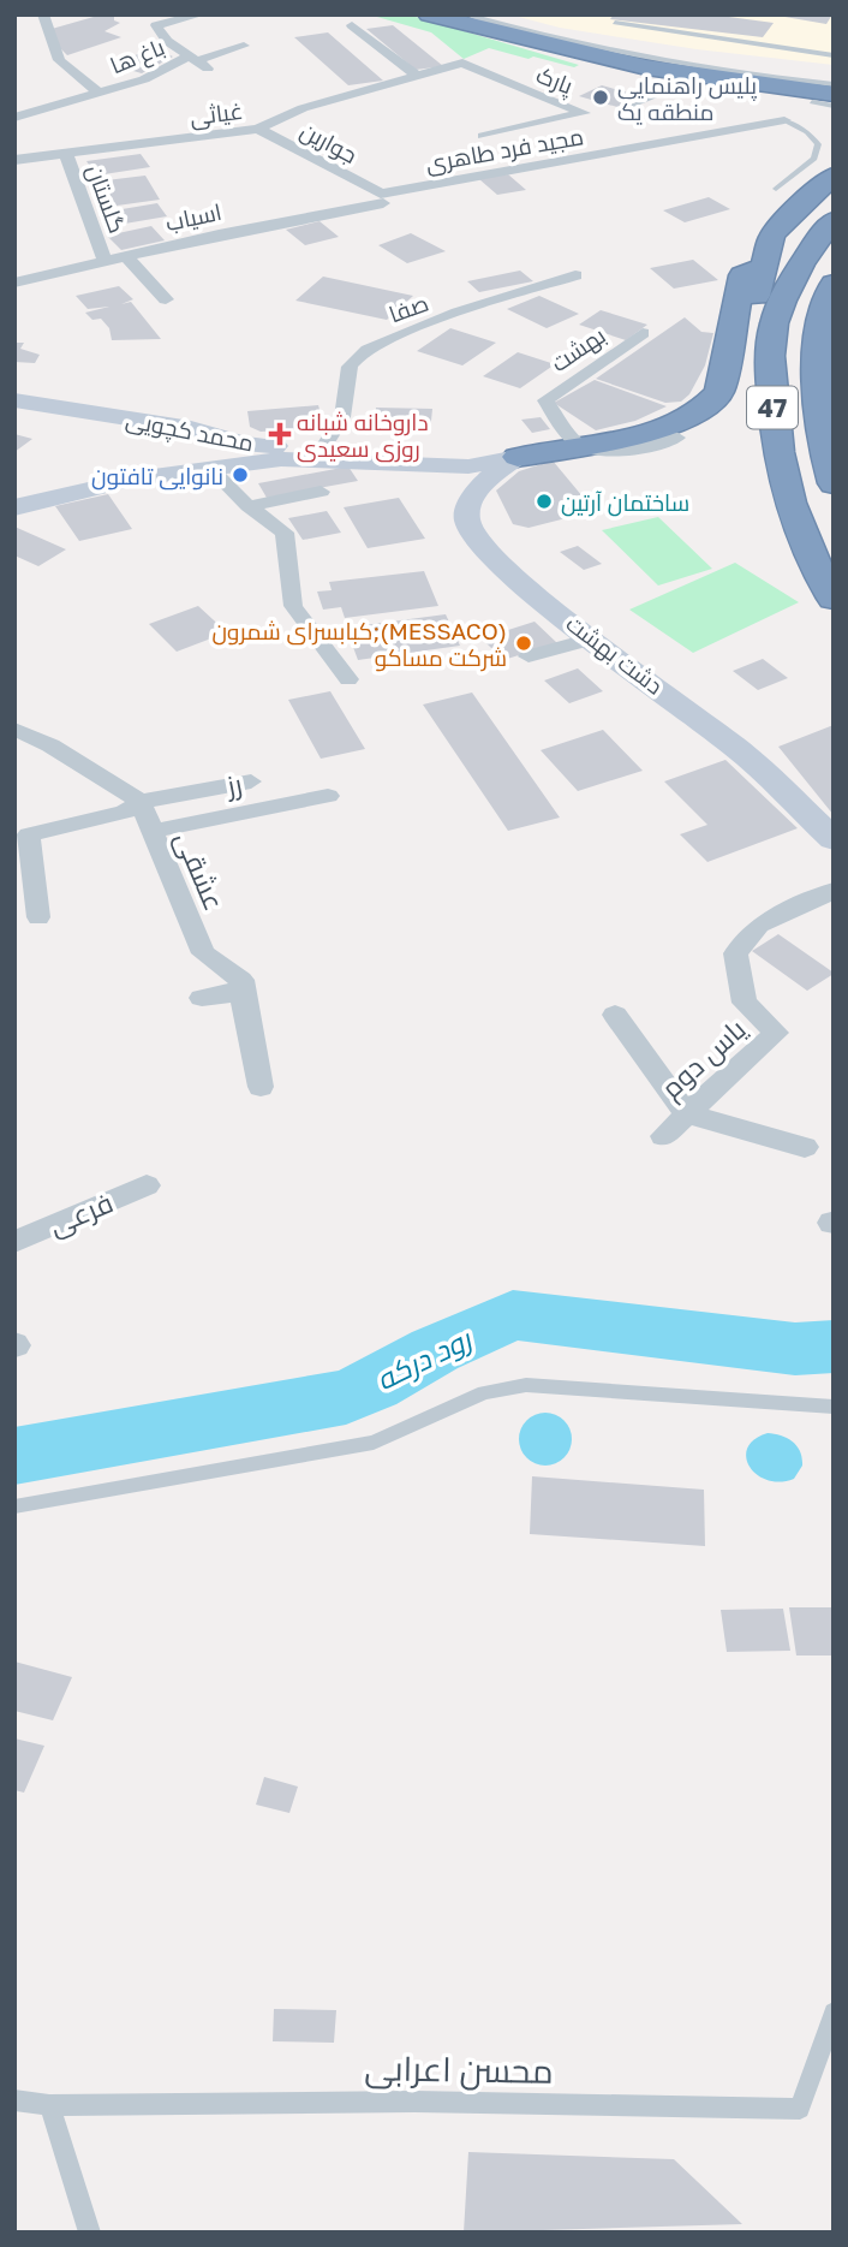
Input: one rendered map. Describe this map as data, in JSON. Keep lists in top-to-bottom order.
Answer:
{
  "streets": {
    "highway": ["47"],
    "street": [
      "باغ ها",
      "پارک",
      "غیاثی",
      "جوارین",
      "مجید فرد طاهری",
      "گلستان",
      "اسیاب",
      "صفا",
      "بهشت",
      "محمد کچویی",
      "دشت بهشت",
      "رز",
      "عشقی",
      "یاس دوم",
      "فرعی"
    ],
    "lane": ["محسن اعرابی"]
  },
  "crossings": [
    ["پارک", "غیاثی"],
    ["غیاثی", "جوارین"],
    ["غیاثی", "گلستان"],
    ["جوارین", "مجید فرد طاهری"],
    ["جوارین", "اسیاب"],
    ["مجید فرد طاهری", "اسیاب"],
    ["گلستان", "اسیاب"],
    ["صفا", "محمد کچویی"],
    ["محمد کچویی", "دشت بهشت"],
    ["رز", "عشقی"]
  ],
  "water": ["رود درکه"],
  "places": {
    "other": [
      "پلیس راهنمایی منطقه یک",
      "نانوایی تافتون",
      "ساختمان آرتین",
      "کبابسرای شمرون;(MESSACO) شرکت مساکو"
    ],
    "health": ["داروخانه شبانه روزی سعیدی"]
  }
}
